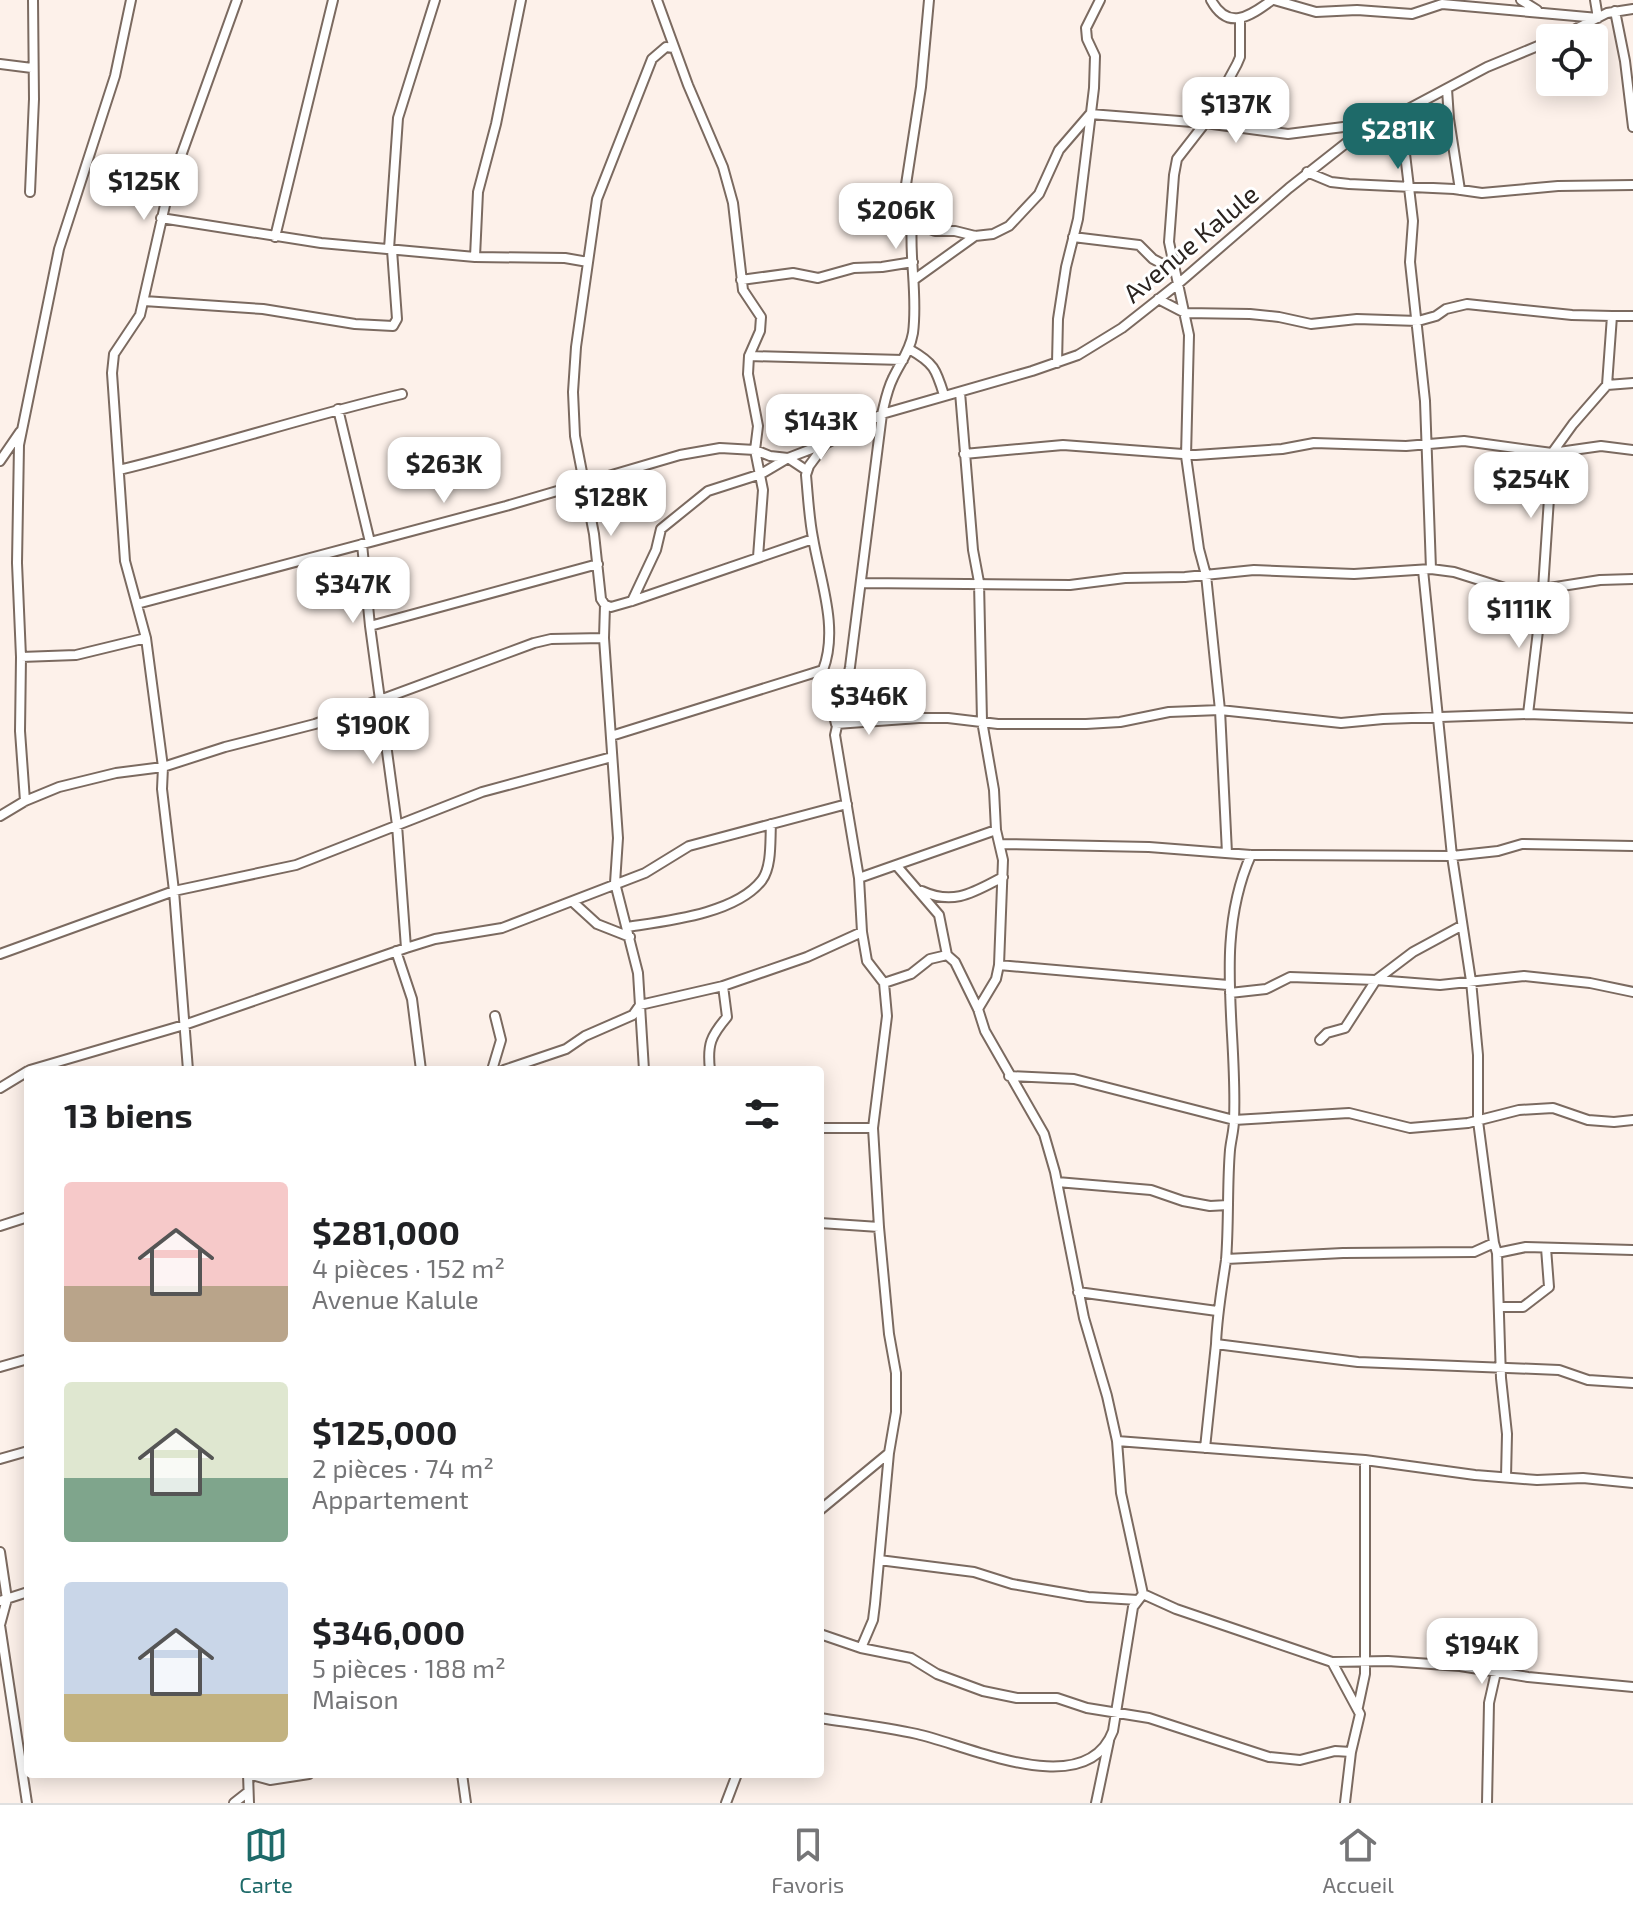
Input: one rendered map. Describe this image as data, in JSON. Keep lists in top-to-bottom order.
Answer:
{
  "streets": {
    "street": ["Avenue Kalule"]
  },
  "page": {
    "price": [
      "$137K",
      "$281K",
      "$125K",
      "$206K",
      "$143K",
      "$263K",
      "$254K",
      "$128K",
      "$347K",
      "$111K",
      "$346K",
      "$190K",
      "$194K"
    ],
    "heading": "13 biens",
    "list": [
      {
        "name": "$281,000",
        "note": "4 pièces · 152 m² · Avenue Kalule"
      },
      {
        "name": "$125,000",
        "note": "2 pièces · 74 m² · Appartement"
      },
      {
        "name": "$346,000",
        "note": "5 pièces · 188 m² · Maison"
      }
    ],
    "tabs": ["Carte", "Favoris", "Accueil"]
  }
}
